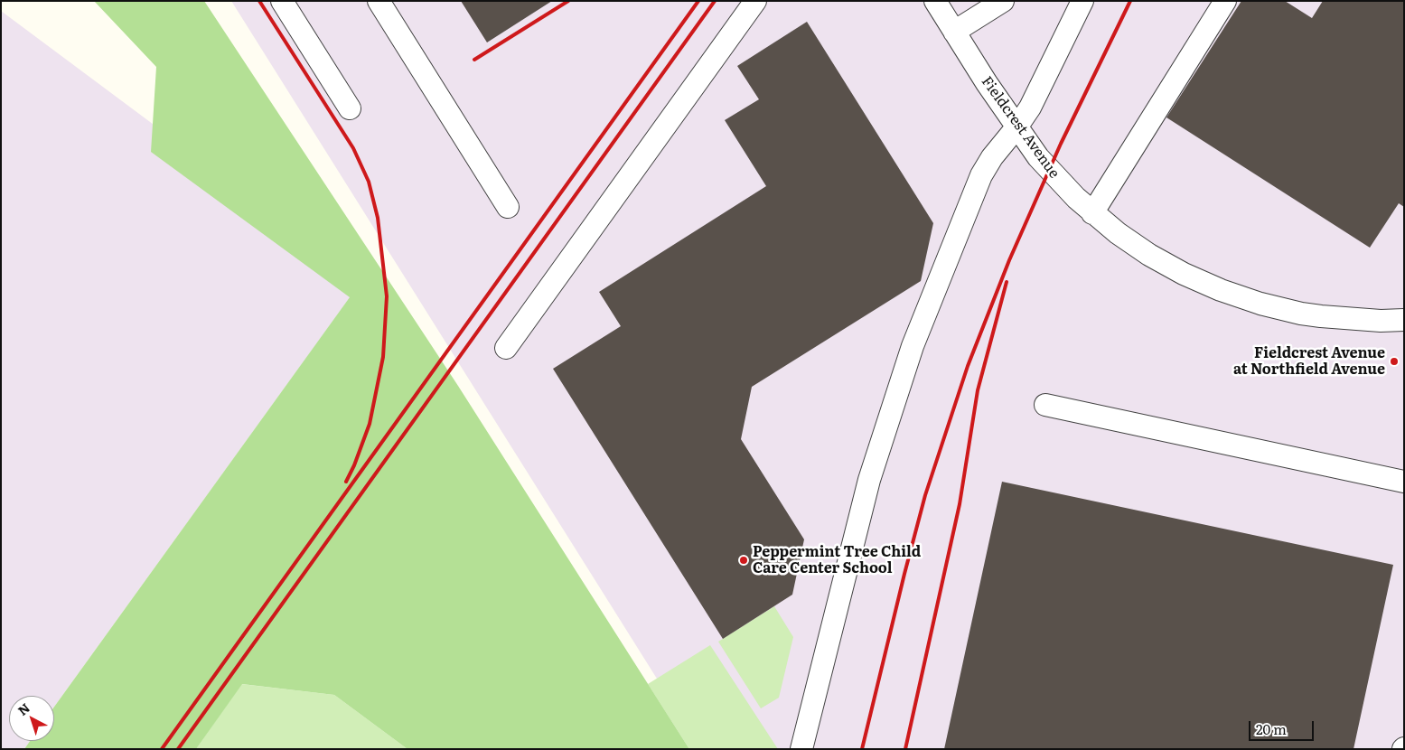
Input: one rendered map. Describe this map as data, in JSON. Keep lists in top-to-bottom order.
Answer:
{
  "streets": {
    "street": ["Fieldcrest Avenue"]
  },
  "places": ["Fieldcrest Avenue at Northfield Avenue", "Peppermint Tree Child Care Center School"],
  "scale_bar": "20 m",
  "north": "top left"
}
